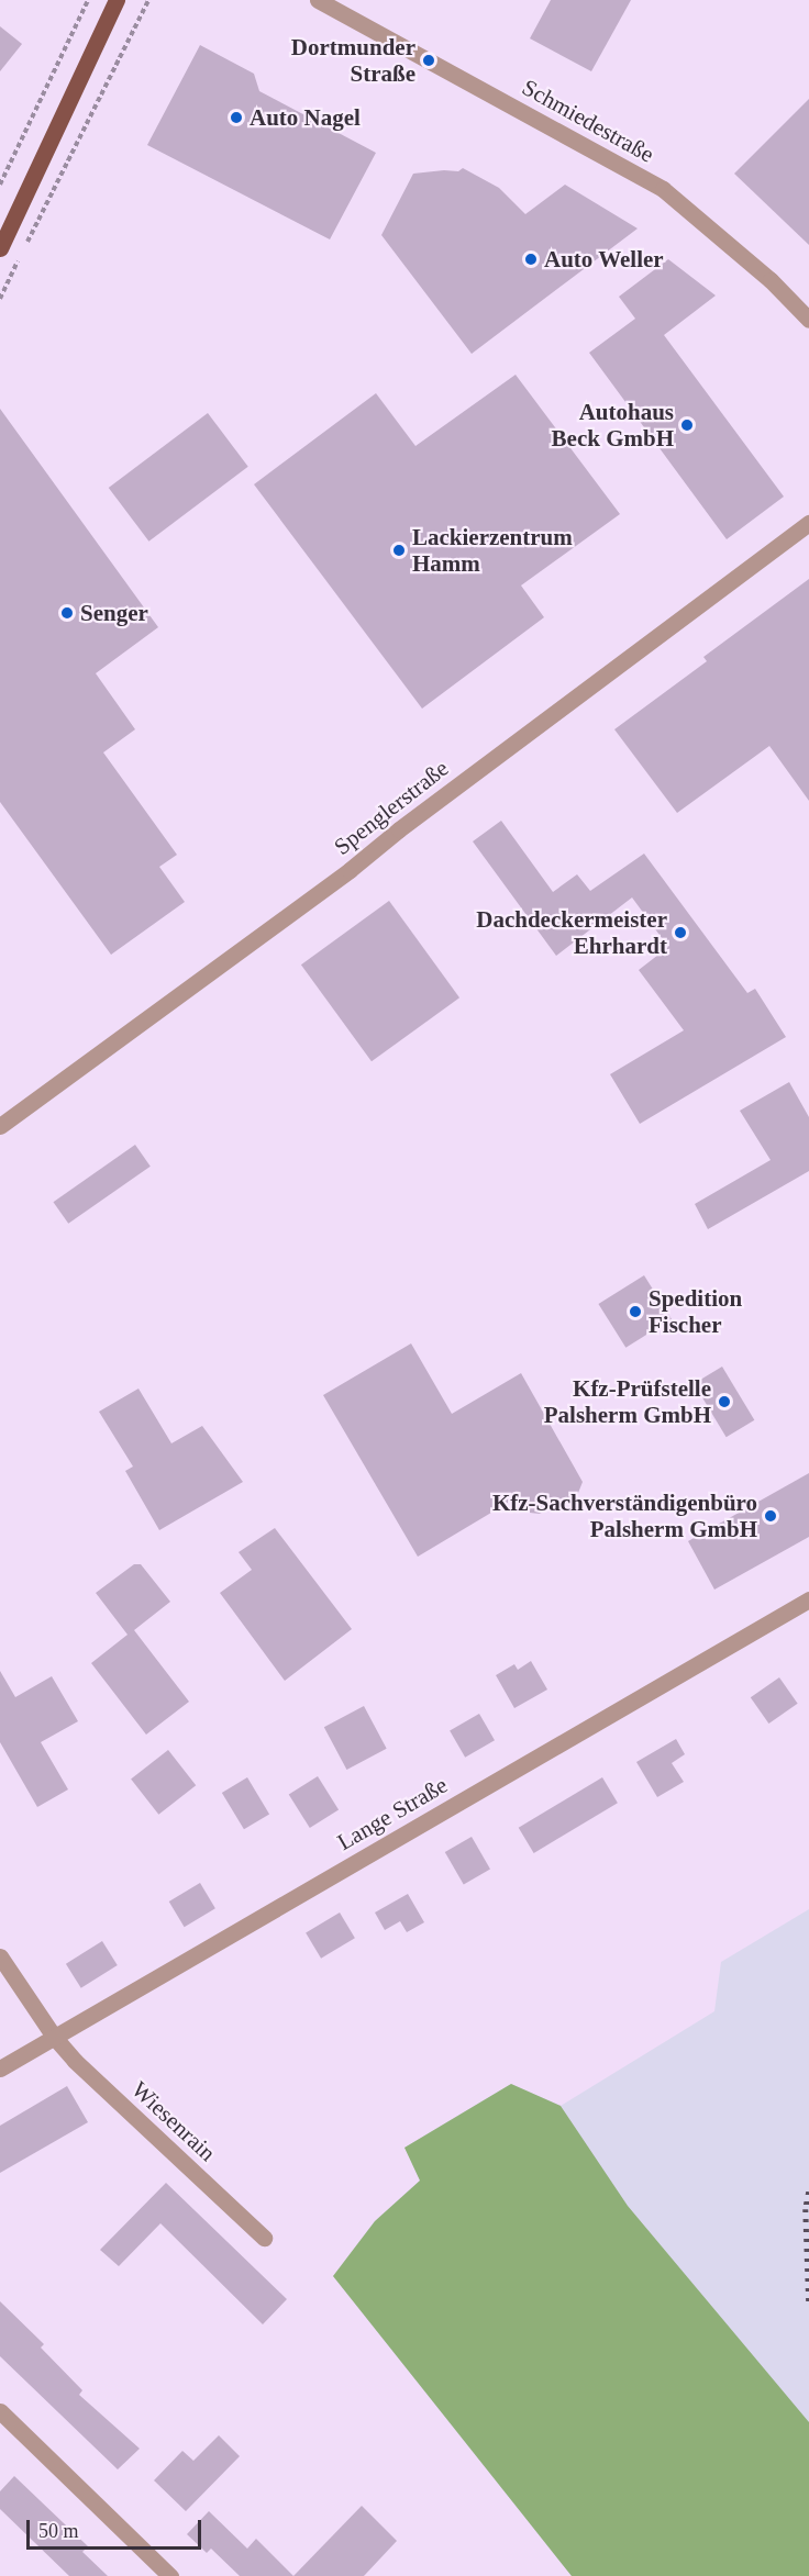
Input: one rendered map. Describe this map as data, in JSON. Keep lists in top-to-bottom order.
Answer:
{
  "streets": {
    "street": [
      "Schmiedestraße",
      "Spenglerstraße",
      "Lange Straße",
      "Wiesenrain"
    ]
  },
  "crossings": [
    ["Lange Straße", "Wiesenrain"]
  ],
  "places": [
    "Dortmunder Straße",
    "Auto Nagel",
    "Auto Weller",
    "Autohaus Beck GmbH",
    "Lackierzentrum Hamm",
    "Senger",
    "Dachdeckermeister Ehrhardt",
    "Spedition Fischer",
    "Kfz-Prüfstelle Palsherm GmbH",
    "Kfz-Sachverständigenbüro Palsherm GmbH"
  ],
  "scale_bar": "50 m"
}
